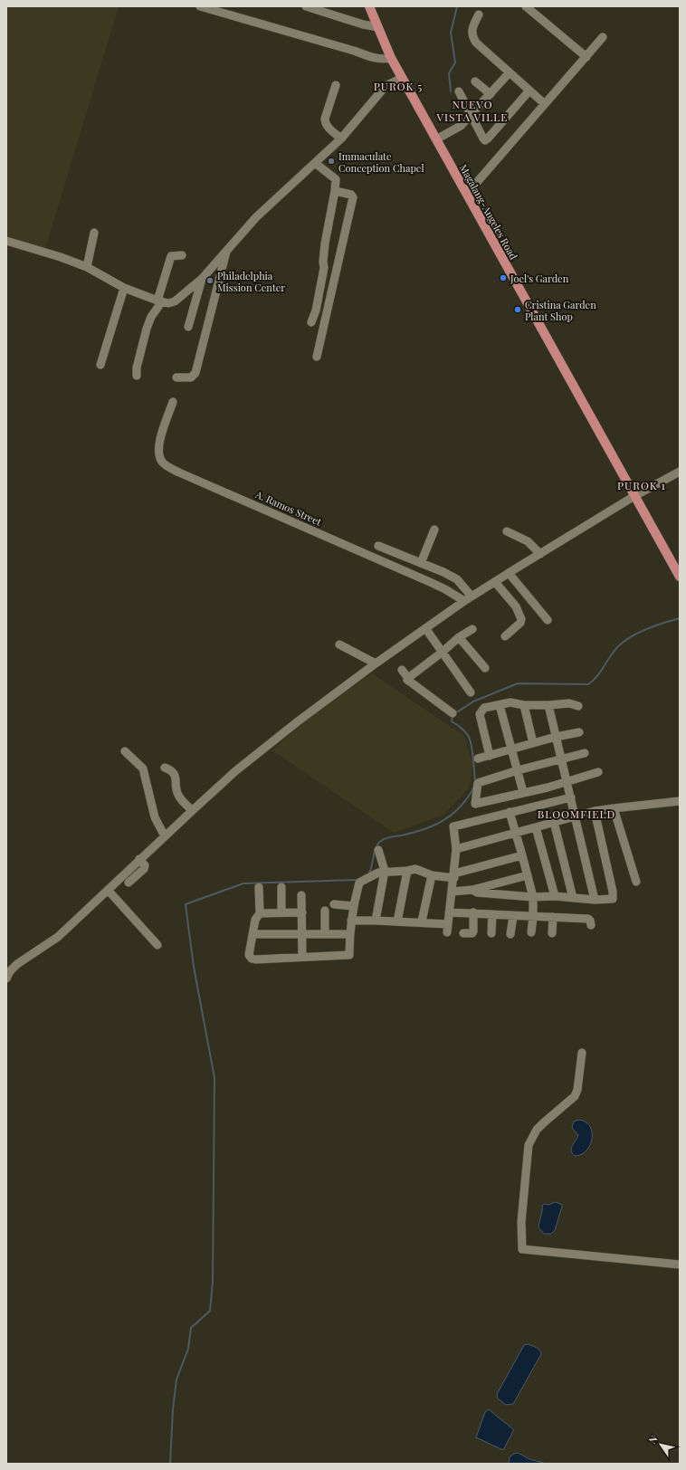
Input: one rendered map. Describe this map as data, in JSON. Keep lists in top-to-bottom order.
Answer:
{
  "streets": {
    "main road": ["Magalang-Angeles Road"],
    "street": ["A. Ramos Street"]
  },
  "districts": [
    "PUROK 5",
    "NUEVO VISTA VILLE",
    "PUROK 1",
    "BLOOMFIELD"
  ],
  "places": [
    "Immaculate Conception Chapel",
    "Joel's Garden",
    "Philadelphia Mission Center",
    "Cristina Garden Plant Shop"
  ],
  "north": "top left"
}
